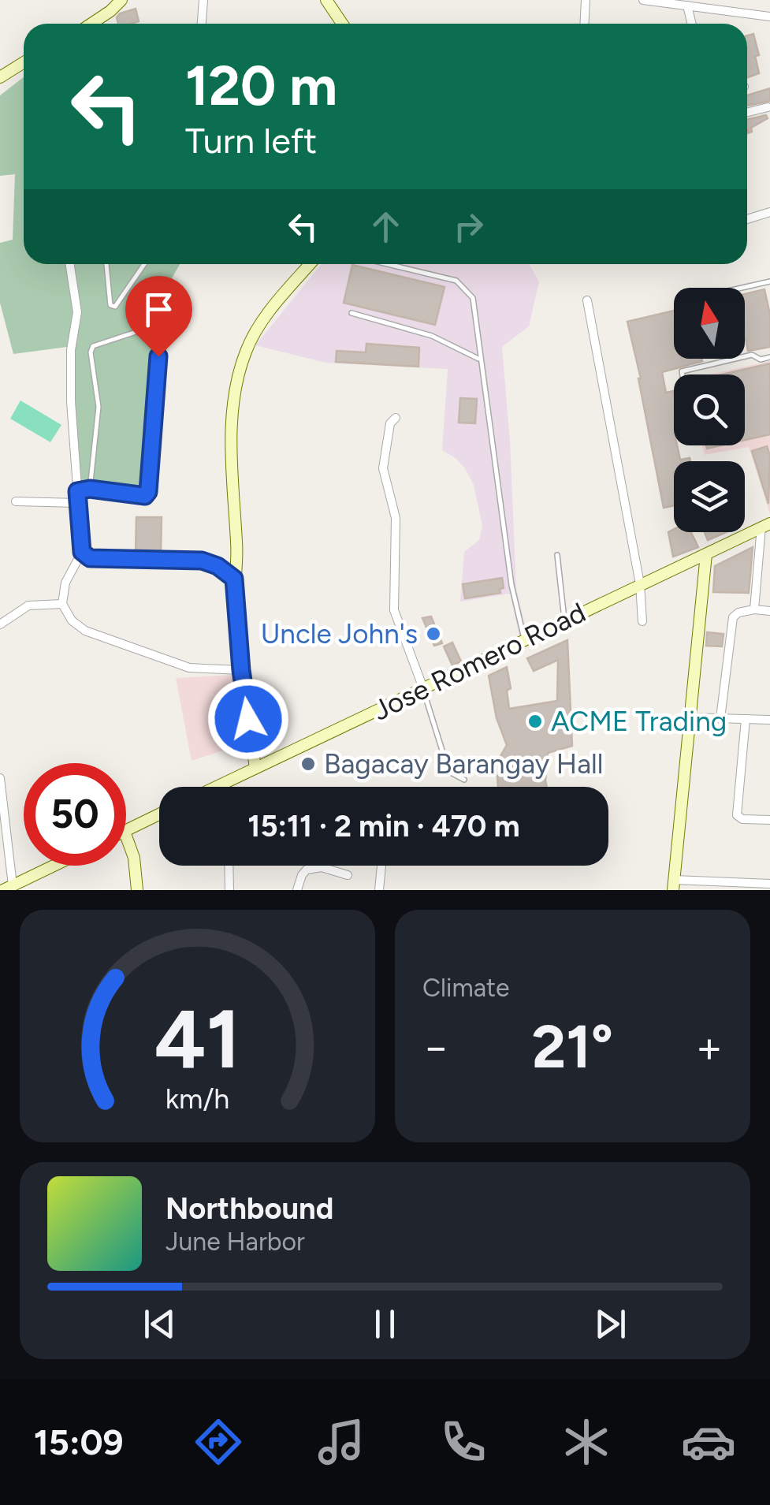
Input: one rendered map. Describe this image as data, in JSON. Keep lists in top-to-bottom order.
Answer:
{
  "streets": {
    "main road": ["Jose Romero Road"]
  },
  "places": ["Uncle John's", "ACME Trading", "Bagacay Barangay Hall"],
  "north": "top",
  "page": {
    "turn": ["120 m", "Turn left"],
    "limit": "50",
    "trip": "15:11 · 2 min · 470 m",
    "tile": "Climate",
    "heat": ["−", "21°", "+"],
    "song": ["Northbound", "June Harbor"],
    "tabs": "15:09",
    "gauge": ["41", "km/h"]
  }
}
